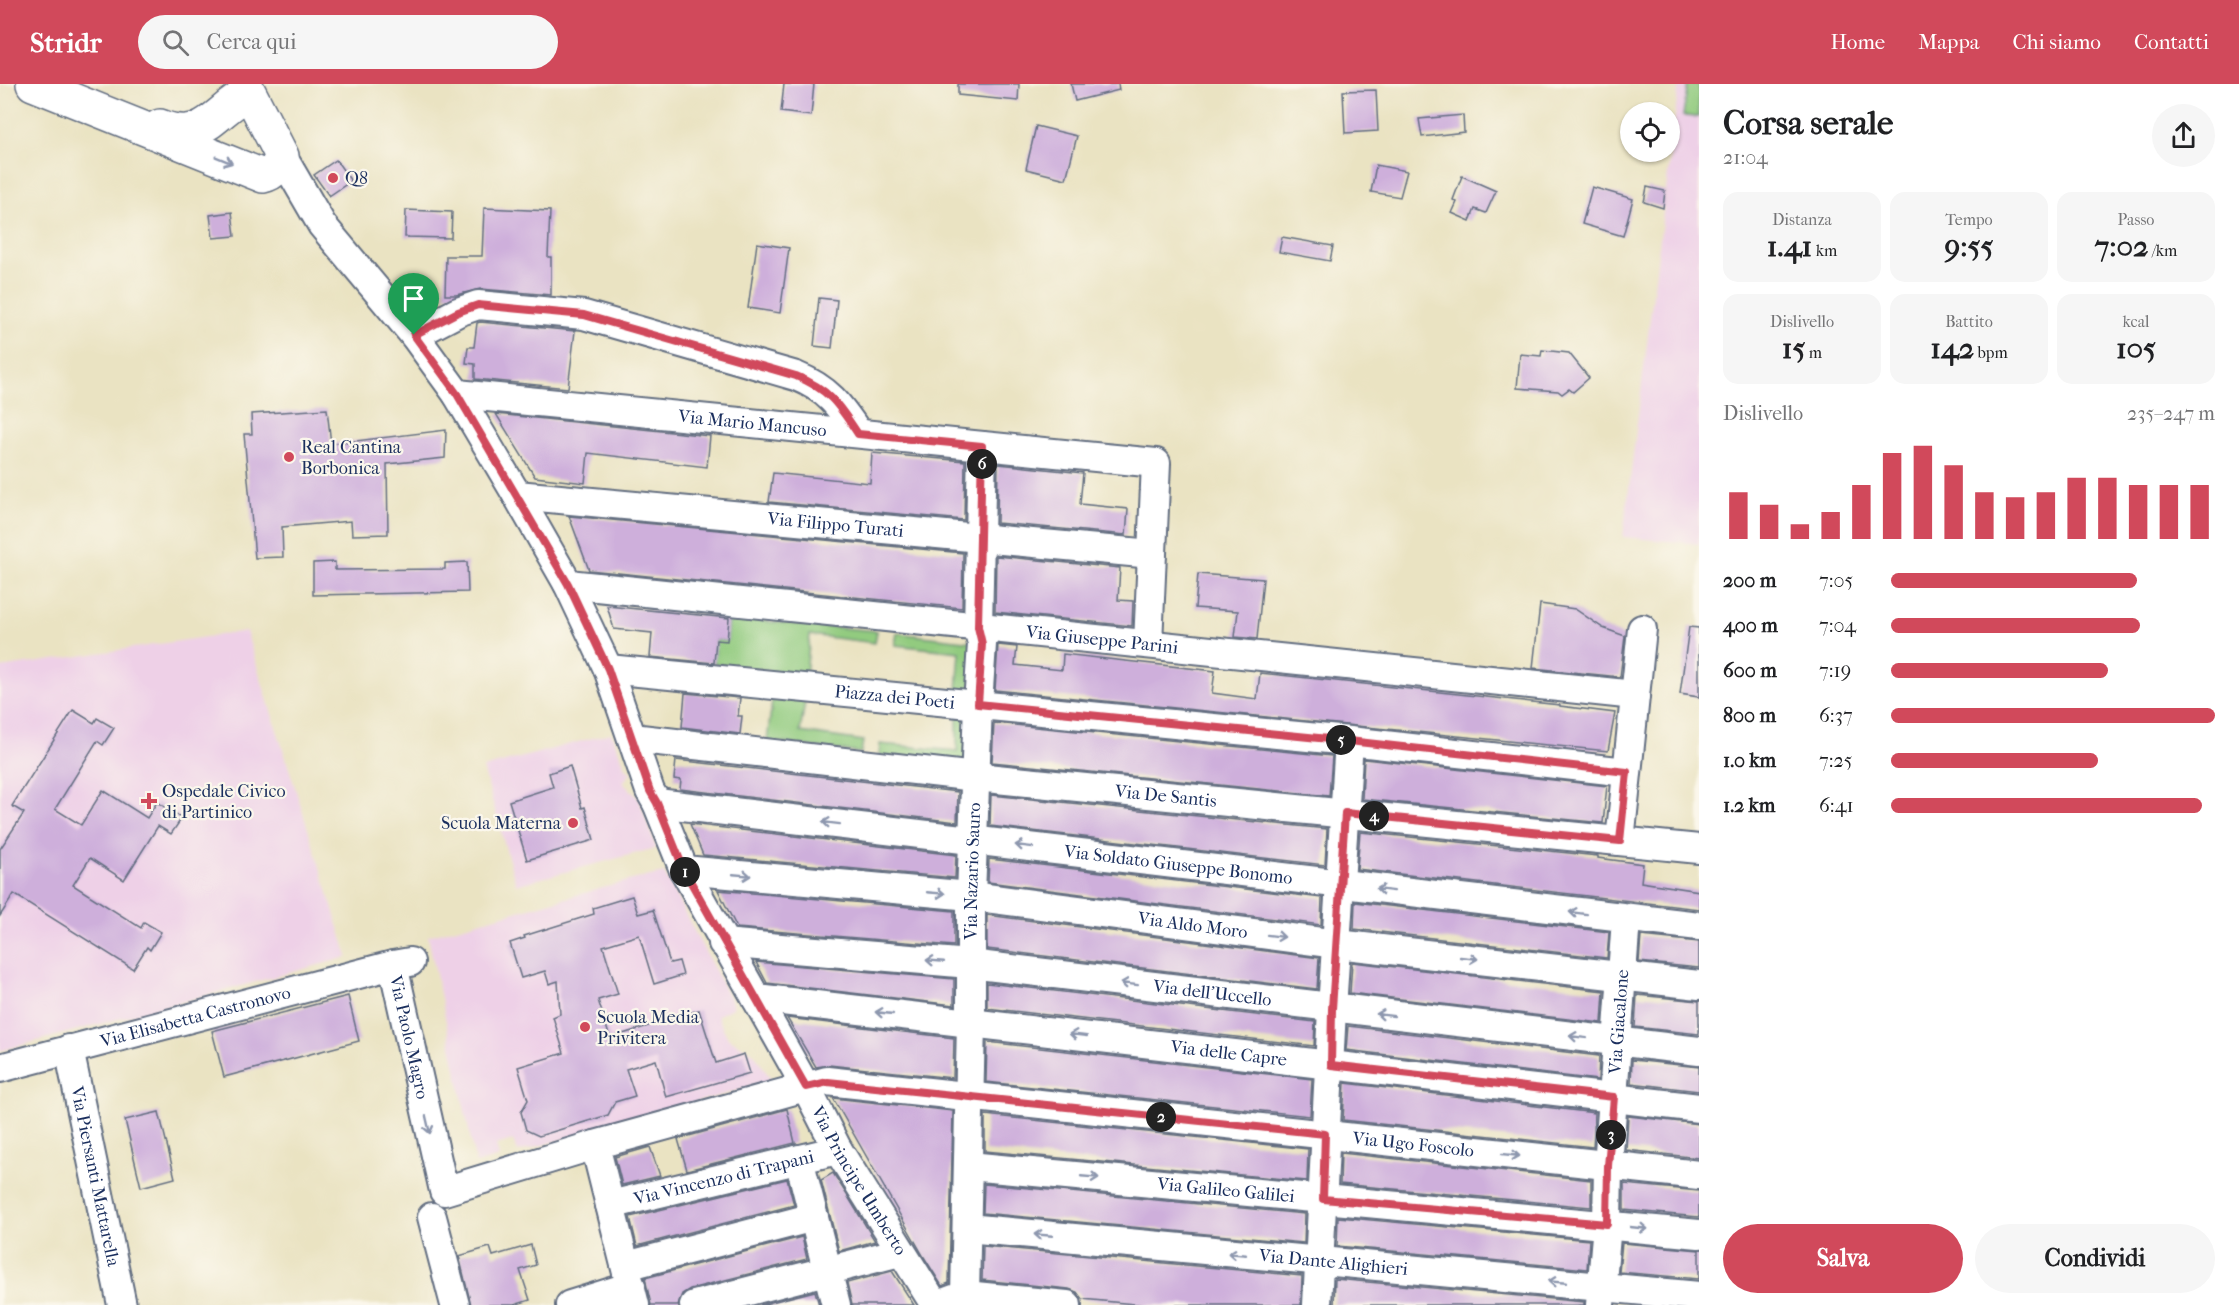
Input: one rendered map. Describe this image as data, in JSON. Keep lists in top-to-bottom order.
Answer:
{
  "streets": {
    "street": [
      "Via Mario Mancuso",
      "Via Filippo Turati",
      "Via Giuseppe Parini",
      "Piazza dei Poeti",
      "Via De Santis",
      "Via Soldato Giuseppe Bonomo",
      "Via Nazario Sauro",
      "Via Aldo Moro",
      "Via dell'Uccello",
      "Via Elisabetta Castronovo",
      "Via Giacalone",
      "Via Paolo Magro",
      "Via delle Capre",
      "Via Ugo Foscolo",
      "Via Piersanti Mattarella",
      "Via Vincenzo di Trapani",
      "Via Principe Umberto",
      "Via Galileo Galilei",
      "Via Dante Alighieri"
    ]
  },
  "crossings": [
    ["Via Mario Mancuso", "Via Filippo Turati"],
    ["Via Mario Mancuso", "Via Nazario Sauro"],
    ["Via Mario Mancuso", "Via Principe Umberto"],
    ["Via Filippo Turati", "Via Nazario Sauro"],
    ["Via Filippo Turati", "Via Principe Umberto"],
    ["Via Giuseppe Parini", "Via Nazario Sauro"],
    ["Via Giuseppe Parini", "Via Principe Umberto"],
    ["Piazza dei Poeti", "Via Nazario Sauro"],
    ["Piazza dei Poeti", "Via Principe Umberto"],
    ["Via De Santis", "Via Nazario Sauro"],
    ["Via De Santis", "Via Principe Umberto"],
    ["Via Soldato Giuseppe Bonomo", "Via Nazario Sauro"],
    ["Via Soldato Giuseppe Bonomo", "Via Giacalone"],
    ["Via Soldato Giuseppe Bonomo", "Via Principe Umberto"],
    ["Via Nazario Sauro", "Via Aldo Moro"],
    ["Via Nazario Sauro", "Via dell'Uccello"],
    ["Via Nazario Sauro", "Via delle Capre"],
    ["Via Nazario Sauro", "Via Ugo Foscolo"],
    ["Via Nazario Sauro", "Via Galileo Galilei"],
    ["Via Nazario Sauro", "Via Dante Alighieri"],
    ["Via Aldo Moro", "Via Giacalone"],
    ["Via Aldo Moro", "Via Principe Umberto"],
    ["Via dell'Uccello", "Via Giacalone"],
    ["Via dell'Uccello", "Via Principe Umberto"],
    ["Via Elisabetta Castronovo", "Via Paolo Magro"],
    ["Via Elisabetta Castronovo", "Via Piersanti Mattarella"],
    ["Via Giacalone", "Via delle Capre"],
    ["Via Giacalone", "Via Ugo Foscolo"],
    ["Via Giacalone", "Via Galileo Galilei"],
    ["Via Giacalone", "Via Dante Alighieri"],
    ["Via Paolo Magro", "Via Ugo Foscolo"],
    ["Via Paolo Magro", "Via Principe Umberto"],
    ["Via delle Capre", "Via Principe Umberto"],
    ["Via Ugo Foscolo", "Via Principe Umberto"],
    ["Via Vincenzo di Trapani", "Via Principe Umberto"]
  ],
  "one_way": [
    "Via Soldato Giuseppe Bonomo",
    "Via Aldo Moro",
    "Via dell'Uccello",
    "Via delle Capre",
    "Via Galileo Galilei",
    "Via Dante Alighieri"
  ],
  "places": {
    "other": [
      "Q8",
      "Real Cantina Borbonica",
      "Scuola Materna",
      "Scuola Media Privitera"
    ],
    "health": ["Ospedale Civico di Partinico"]
  },
  "page": {
    "header": "Stridr",
    "search": "Cerca qui",
    "nav": [
      "Home",
      "Mappa",
      "Chi siamo",
      "Contatti"
    ],
    "heading": ["Corsa serale", "21:04"],
    "stats": [
      ["Distanza", "1.41 km"],
      ["Tempo", "9:55"],
      ["Passo", "7:02 /km"],
      ["Dislivello", "15 m"],
      ["Battito", "142 bpm"],
      ["kcal", "105"]
    ],
    "chart": ["Dislivello", "235–247 m"],
    "pins": [
      "6",
      "5",
      "4",
      "1",
      "2",
      "3"
    ],
    "list": [
      {
        "name": "200 m",
        "note": "7:05"
      },
      {
        "name": "400 m",
        "note": "7:04"
      },
      {
        "name": "600 m",
        "note": "7:19"
      },
      {
        "name": "800 m",
        "note": "6:37"
      },
      {
        "name": "1.0 km",
        "note": "7:25"
      },
      {
        "name": "1.2 km",
        "note": "6:41"
      }
    ],
    "buttons": ["Salva", "Condividi"]
  }
}
